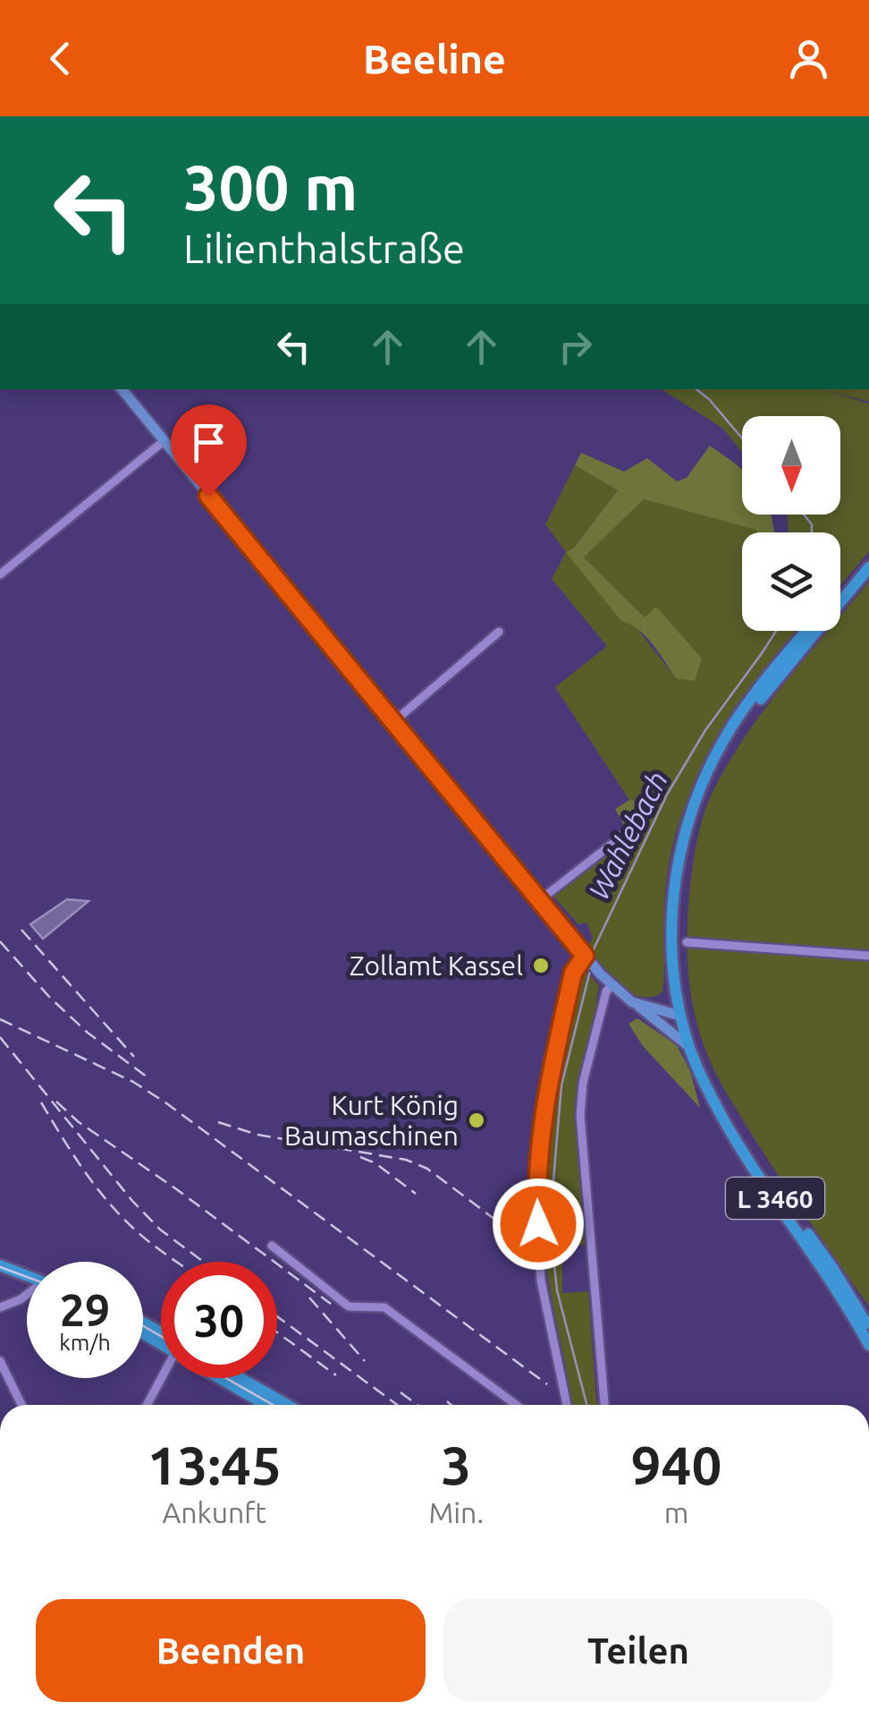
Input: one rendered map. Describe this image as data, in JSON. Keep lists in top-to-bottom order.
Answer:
{
  "streets": {
    "main road": ["L 3460"]
  },
  "water": ["Wahlebach"],
  "places": ["Zollamt Kassel", "Kurt König Baumaschinen"],
  "north": "bottom",
  "page": {
    "header": "Beeline",
    "turn": ["300 m", "Lilienthalstraße"],
    "speed": "29 km/h",
    "limit": "30",
    "eta": [
      "13:45",
      "Ankunft",
      "3",
      "Min.",
      "940",
      "m"
    ],
    "buttons": ["Beenden", "Teilen"]
  }
}
